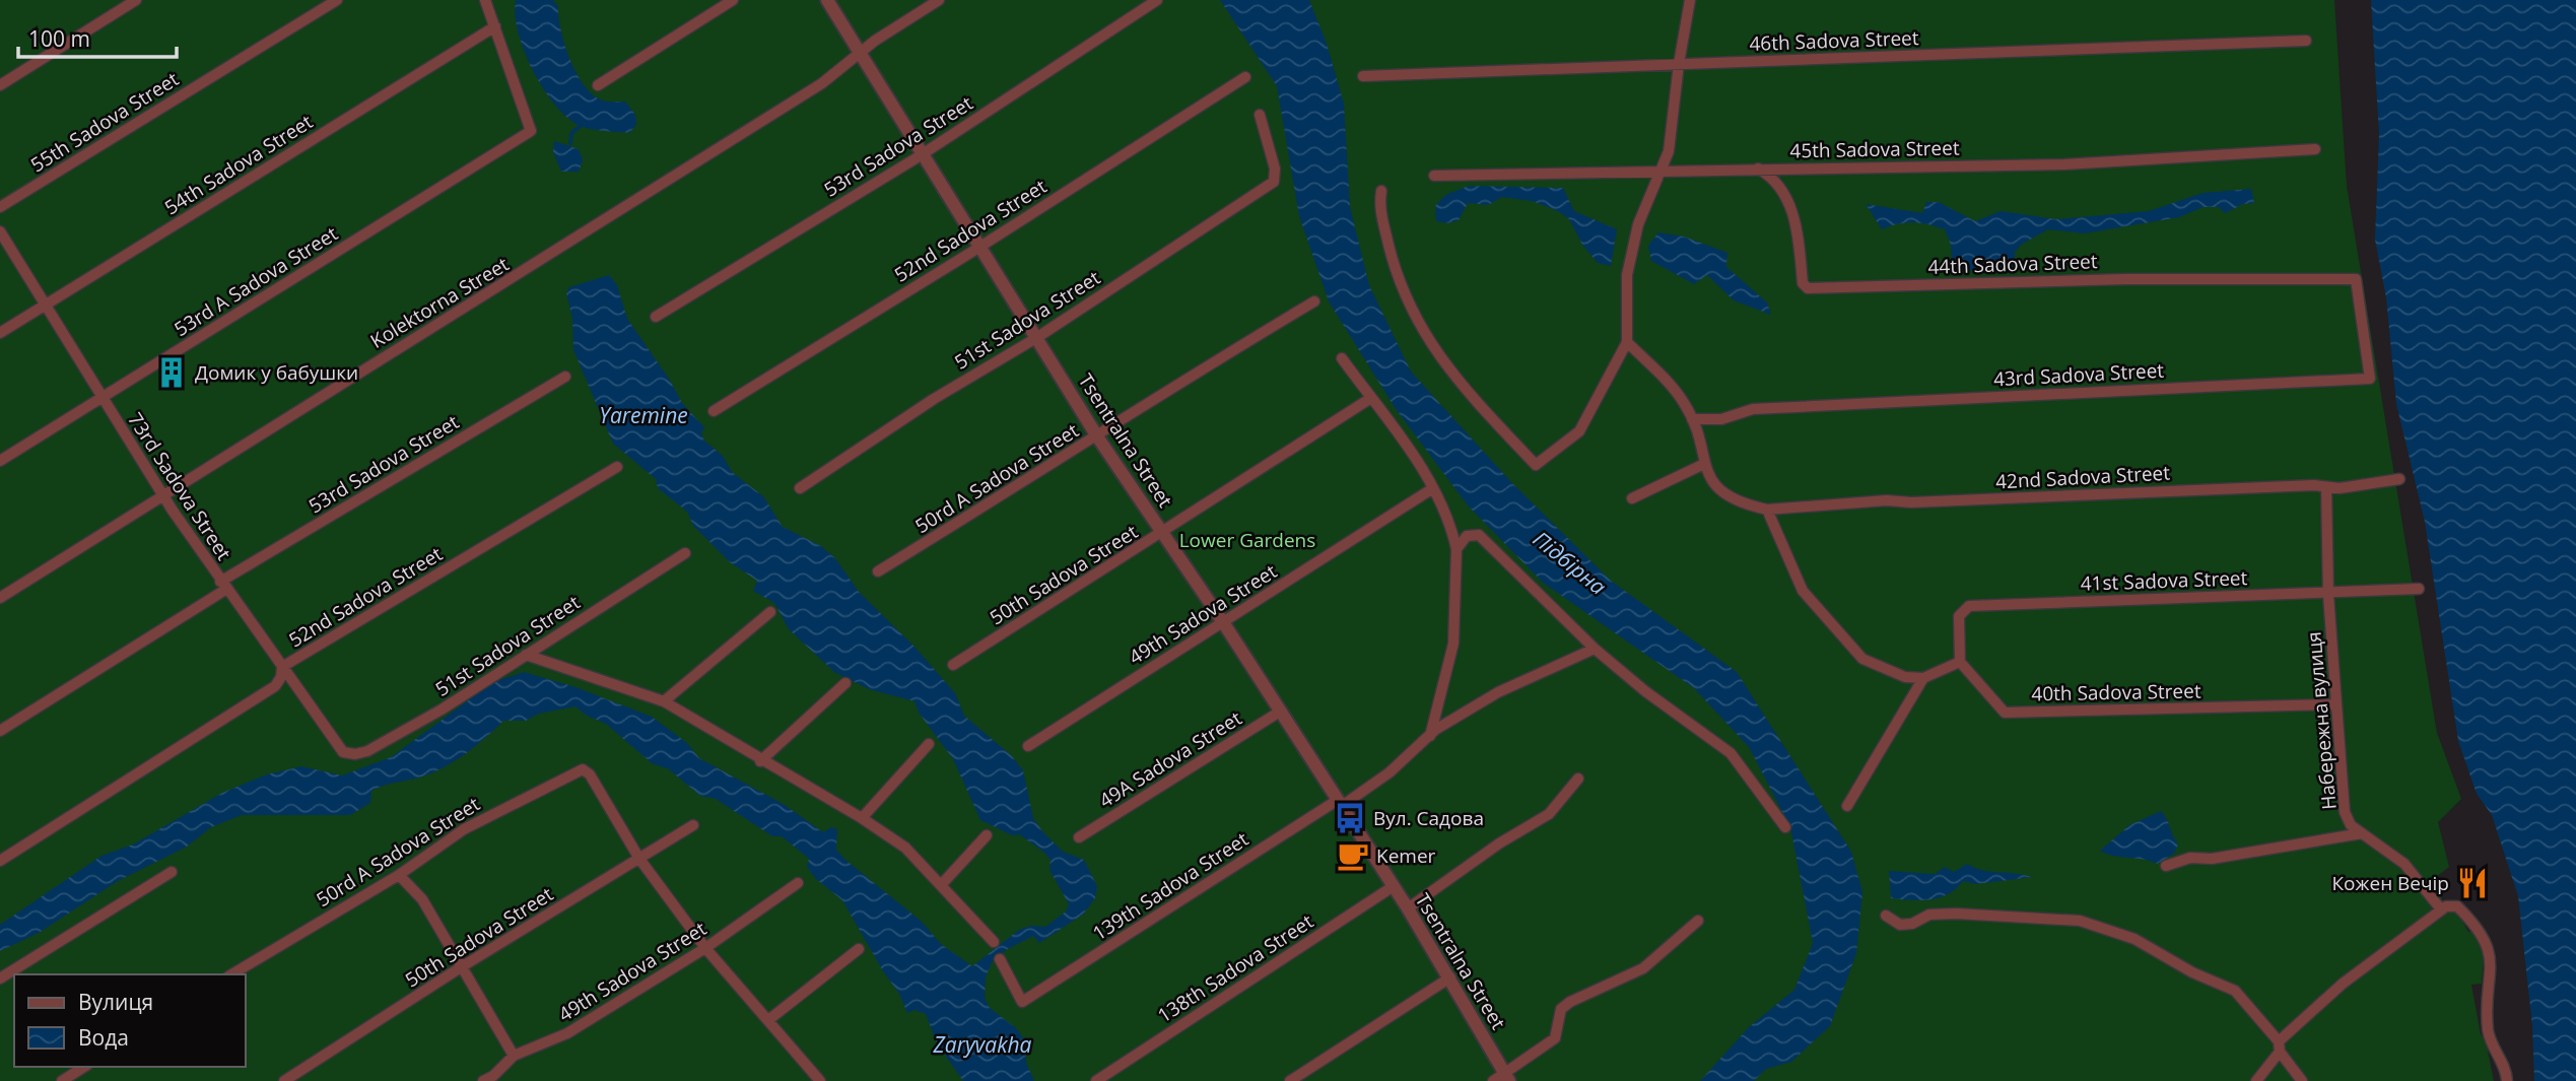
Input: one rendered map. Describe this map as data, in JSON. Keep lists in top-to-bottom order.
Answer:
{
  "streets": {
    "street": [
      "46th Sadova Street",
      "55th Sadova Street",
      "53rd Sadova Street",
      "45th Sadova Street",
      "54th Sadova Street",
      "52nd Sadova Street",
      "44th Sadova Street",
      "53rd A Sadova Street",
      "Kolektorna Street",
      "51st Sadova Street",
      "43rd Sadova Street",
      "Tsentralna Street",
      "42nd Sadova Street",
      "50rd A Sadova Street",
      "73rd Sadova Street",
      "50th Sadova Street",
      "41st Sadova Street",
      "49th Sadova Street",
      "40th Sadova Street",
      "Набережна вулиця",
      "49A Sadova Street",
      "139th Sadova Street",
      "138th Sadova Street"
    ]
  },
  "crossings": [
    ["53rd Sadova Street", "Tsentralna Street"],
    ["53rd Sadova Street", "73rd Sadova Street"],
    ["45th Sadova Street", "44th Sadova Street"],
    ["54th Sadova Street", "53rd A Sadova Street"],
    ["54th Sadova Street", "73rd Sadova Street"],
    ["52nd Sadova Street", "Tsentralna Street"],
    ["52nd Sadova Street", "73rd Sadova Street"],
    ["44th Sadova Street", "43rd Sadova Street"],
    ["53rd A Sadova Street", "73rd Sadova Street"],
    ["Kolektorna Street", "Tsentralna Street"],
    ["Kolektorna Street", "73rd Sadova Street"],
    ["51st Sadova Street", "Tsentralna Street"],
    ["51st Sadova Street", "73rd Sadova Street"],
    ["Tsentralna Street", "50rd A Sadova Street"],
    ["Tsentralna Street", "50th Sadova Street"],
    ["Tsentralna Street", "49th Sadova Street"],
    ["Tsentralna Street", "49A Sadova Street"],
    ["Tsentralna Street", "139th Sadova Street"],
    ["Tsentralna Street", "138th Sadova Street"],
    ["42nd Sadova Street", "Набережна вулиця"],
    ["50rd A Sadova Street", "50th Sadova Street"],
    ["41st Sadova Street", "40th Sadova Street"],
    ["41st Sadova Street", "Набережна вулиця"],
    ["40th Sadova Street", "Набережна вулиця"]
  ],
  "water": ["Yaremine", "Підбірна", "Zaryvakha"],
  "parks": ["Lower Gardens"],
  "places": {
    "building": ["Домик у бабушки"],
    "bus stop": ["Вул. Садова"],
    "cafe": ["Kemer"],
    "restaurant": ["Кожен Вечір"]
  },
  "legend": ["Вулиця", "Вода"],
  "scale_bar": "100 m"
}
